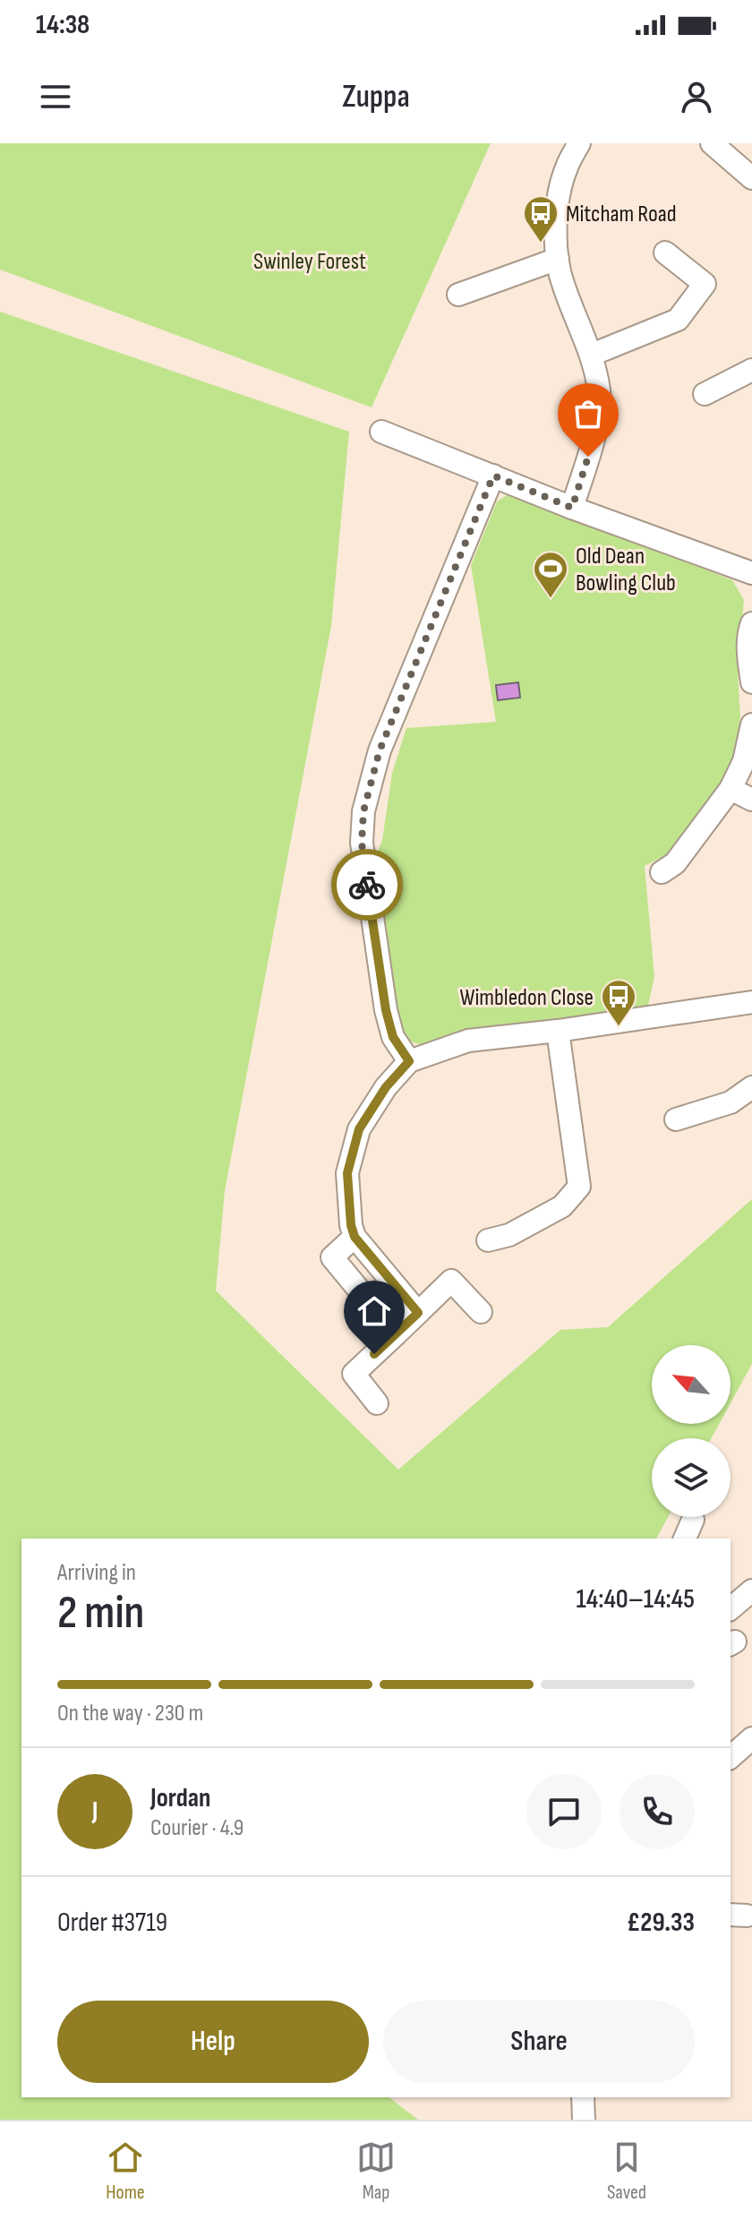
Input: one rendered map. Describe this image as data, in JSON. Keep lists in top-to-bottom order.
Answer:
{
  "parks": ["Swinley Forest"],
  "places": {
    "bus stop": ["Mitcham Road", "Wimbledon Close"],
    "sports": ["Old Dean Bowling Club"]
  },
  "north": "top left",
  "page": {
    "status": "14:38",
    "header": "Zuppa",
    "heading": ["2 min", "Arriving in", "14:40–14:45"],
    "panel": [
      "Jordan",
      "Courier · 4.9",
      "Order #3719",
      "£29.33"
    ],
    "bar": "On the way · 230 m",
    "round": "J",
    "buttons": ["Help", "Share"],
    "tabs": ["Home", "Map", "Saved"]
  }
}
